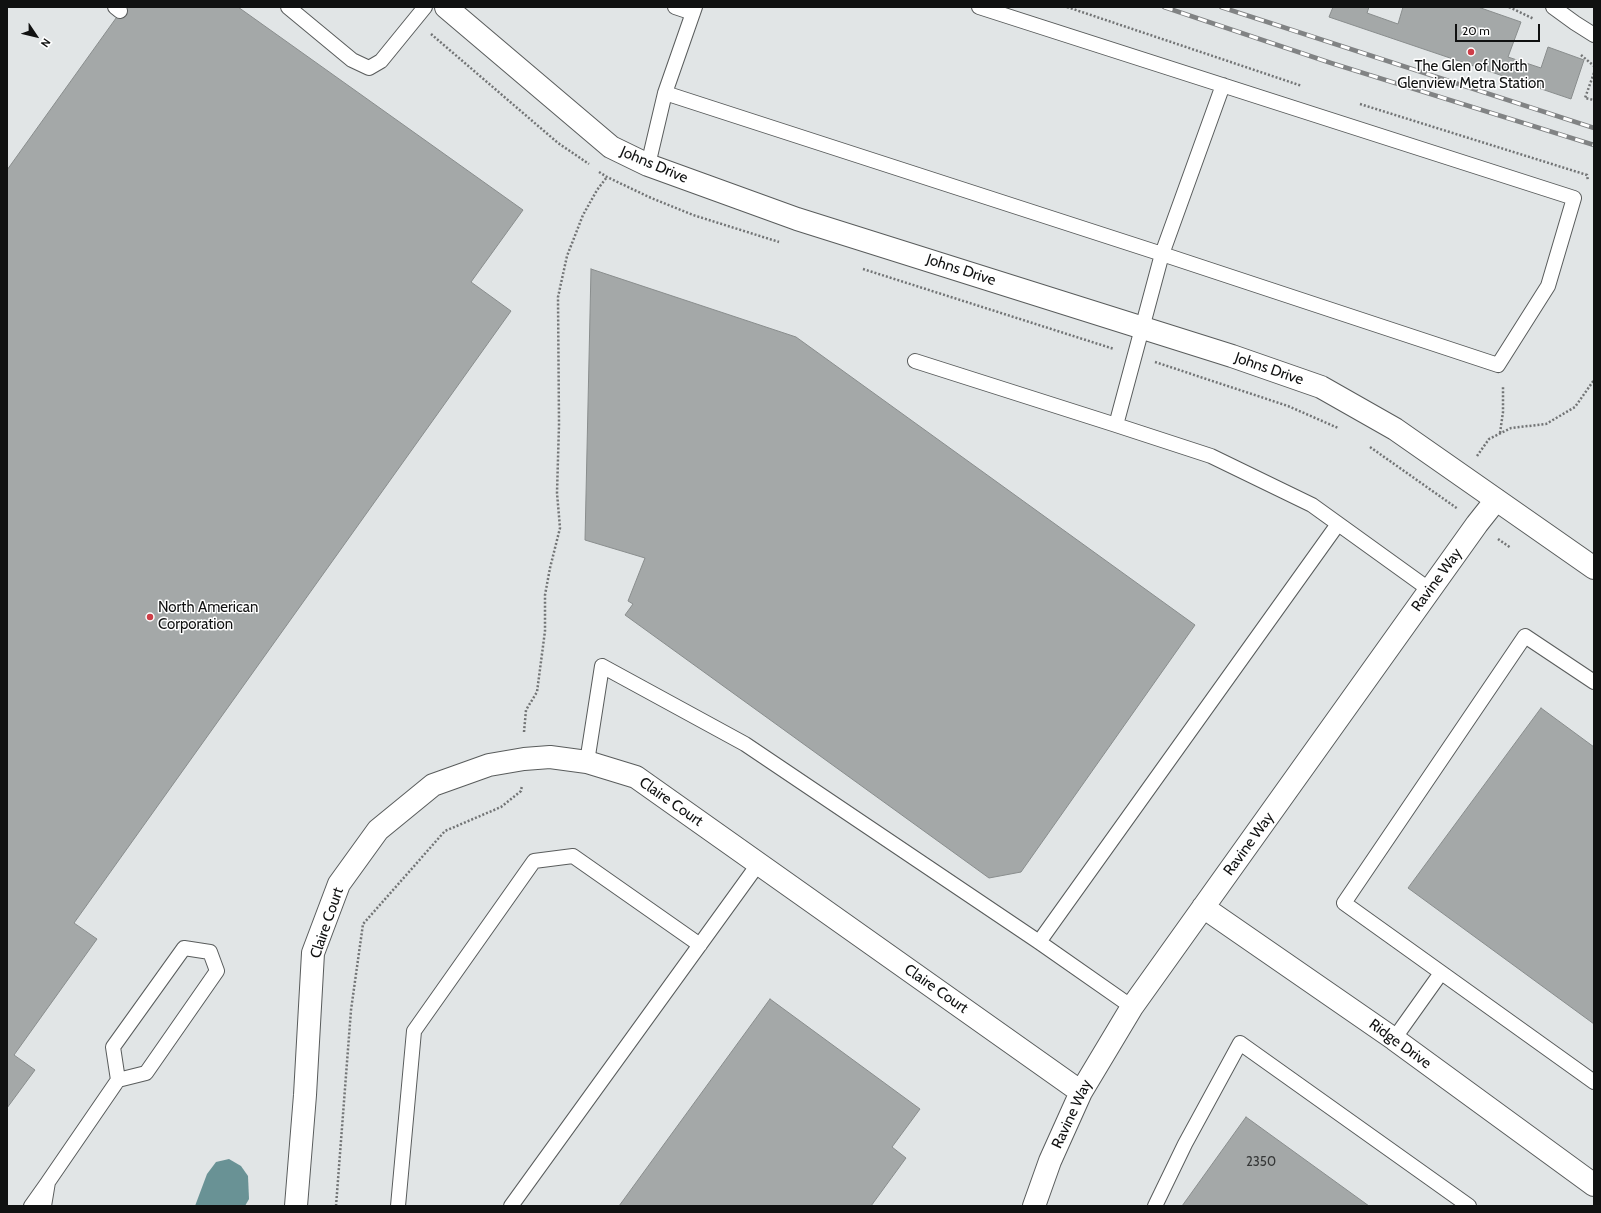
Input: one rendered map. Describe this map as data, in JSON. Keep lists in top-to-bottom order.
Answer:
{
  "streets": {
    "street": [
      "Johns Drive",
      "Ravine Way",
      "Claire Court",
      "Ridge Drive"
    ]
  },
  "crossings": [
    ["Johns Drive", "Ravine Way"],
    ["Ravine Way", "Claire Court"],
    ["Ravine Way", "Ridge Drive"]
  ],
  "places": ["The Glen of North Glenview Metra Station", "North American Corporation"],
  "house_numbers": ["2350"],
  "scale_bar": "20 m",
  "north": "bottom right"
}
